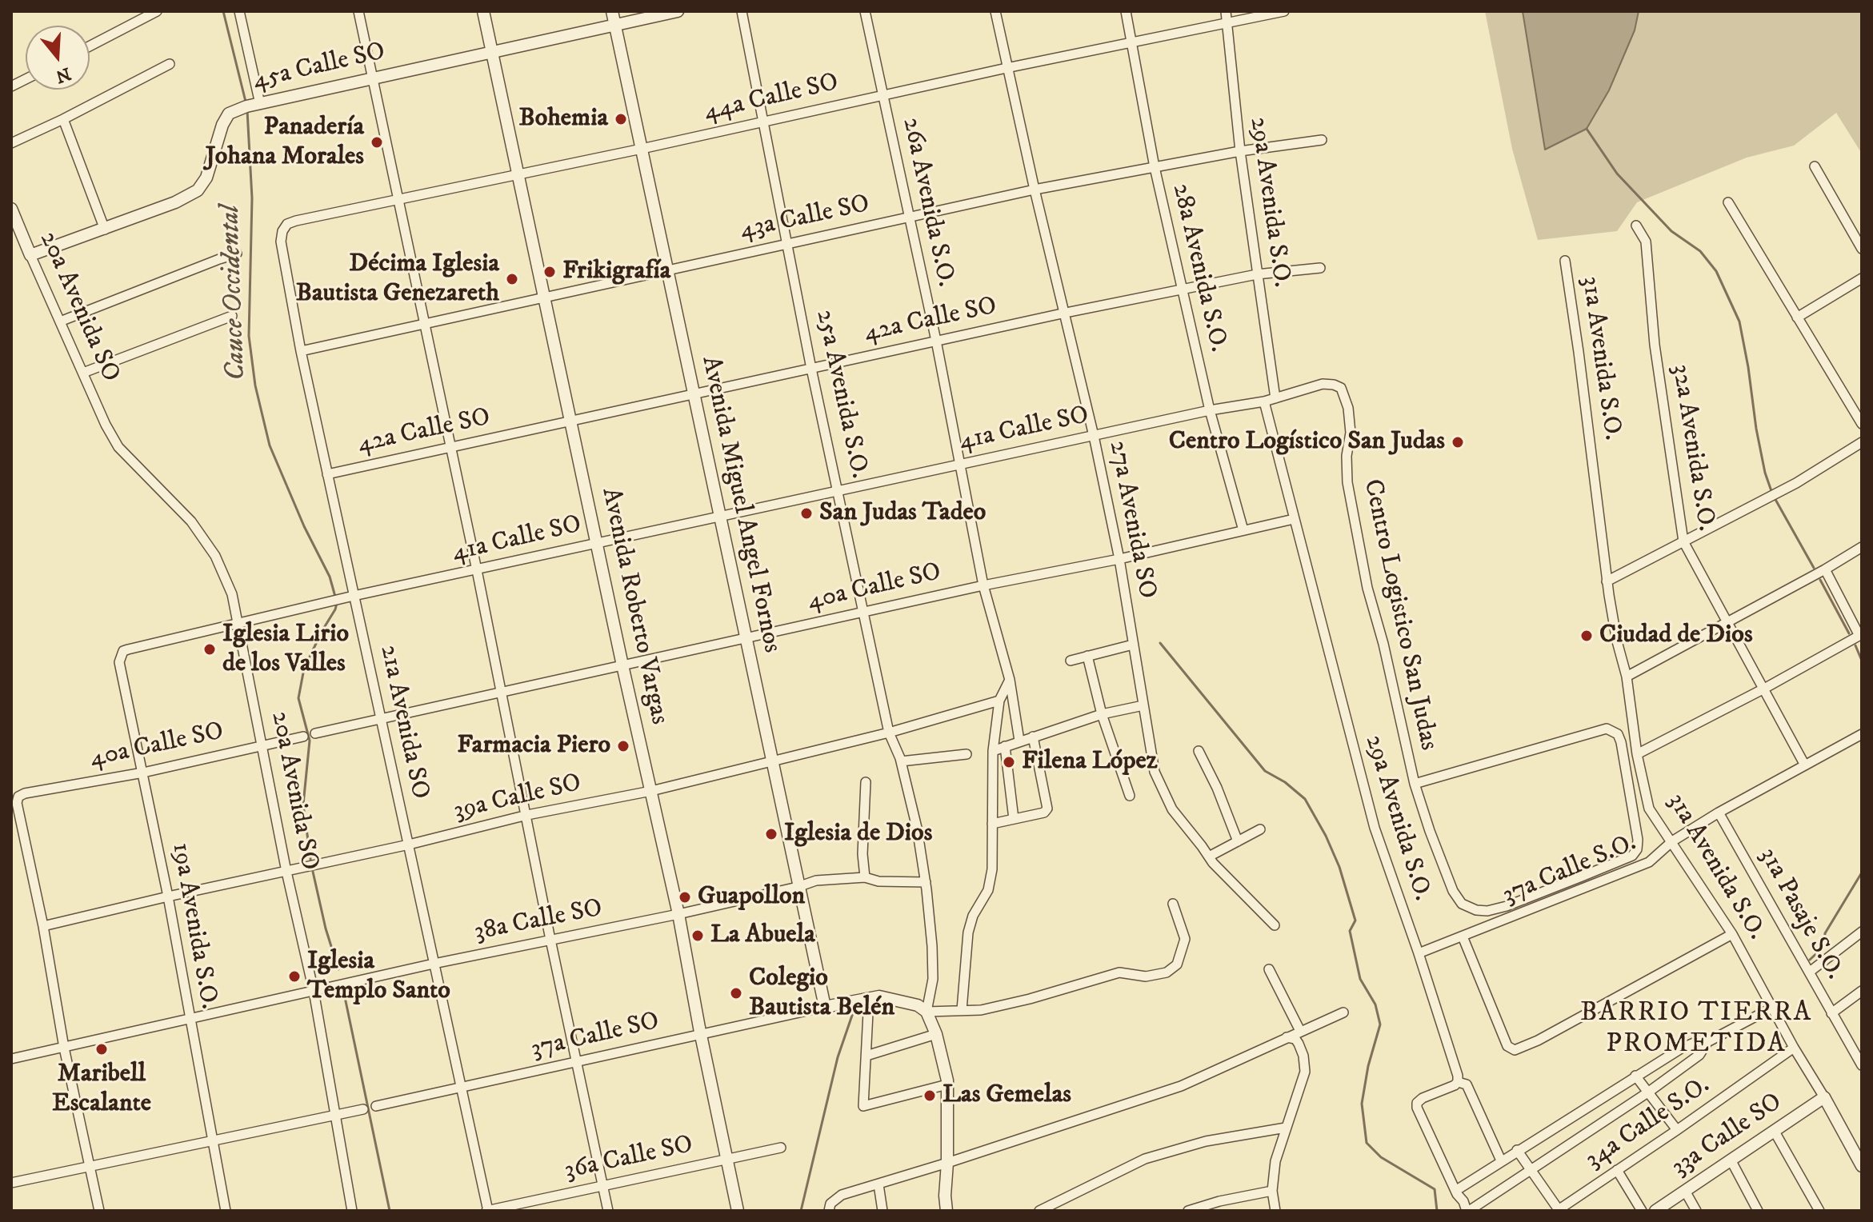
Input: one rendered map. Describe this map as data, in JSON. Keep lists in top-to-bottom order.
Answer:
{
  "streets": {
    "street": [
      "45a Calle SO",
      "44a Calle SO",
      "26a Avenida S.O.",
      "29a Avenida S.O.",
      "43a Calle SO",
      "28a Avenida S.O.",
      "20a Avenida SO",
      "42a Calle SO",
      "31a Avenida S.O.",
      "25a Avenida S.O.",
      "41a Calle SO",
      "32a Avenida S.O.",
      "Avenida Miguel Angel Fornos",
      "27a Avenida SO",
      "40a Calle SO",
      "Avenida Roberto Vargas",
      "Centro Logistico San Judas",
      "21a Avenida SO",
      "39a Calle SO",
      "37a Calle S.O.",
      "31a Pasaje S.O.",
      "38a Calle SO",
      "19a Avenida S.O.",
      "37a Calle SO",
      "34a Calle S.O.",
      "33a Calle SO",
      "36a Calle SO"
    ]
  },
  "crossings": [
    ["45a Calle SO", "20a Avenida SO"],
    ["45a Calle SO", "Avenida Miguel Angel Fornos"],
    ["45a Calle SO", "Avenida Roberto Vargas"],
    ["44a Calle SO", "26a Avenida S.O."],
    ["44a Calle SO", "29a Avenida S.O."],
    ["44a Calle SO", "28a Avenida S.O."],
    ["44a Calle SO", "25a Avenida S.O."],
    ["44a Calle SO", "Avenida Miguel Angel Fornos"],
    ["44a Calle SO", "27a Avenida SO"],
    ["44a Calle SO", "Avenida Roberto Vargas"],
    ["44a Calle SO", "21a Avenida SO"],
    ["26a Avenida S.O.", "43a Calle SO"],
    ["26a Avenida S.O.", "42a Calle SO"],
    ["26a Avenida S.O.", "41a Calle SO"],
    ["26a Avenida S.O.", "40a Calle SO"],
    ["29a Avenida S.O.", "43a Calle SO"],
    ["29a Avenida S.O.", "42a Calle SO"],
    ["29a Avenida S.O.", "41a Calle SO"],
    ["29a Avenida S.O.", "40a Calle SO"],
    ["29a Avenida S.O.", "37a Calle S.O."],
    ["43a Calle SO", "28a Avenida S.O."],
    ["43a Calle SO", "25a Avenida S.O."],
    ["43a Calle SO", "Avenida Miguel Angel Fornos"],
    ["43a Calle SO", "27a Avenida SO"],
    ["43a Calle SO", "Avenida Roberto Vargas"],
    ["43a Calle SO", "21a Avenida SO"],
    ["28a Avenida S.O.", "42a Calle SO"],
    ["28a Avenida S.O.", "41a Calle SO"],
    ["28a Avenida S.O.", "40a Calle SO"],
    ["20a Avenida SO", "41a Calle SO"],
    ["20a Avenida SO", "40a Calle SO"],
    ["20a Avenida SO", "39a Calle SO"],
    ["20a Avenida SO", "38a Calle SO"],
    ["42a Calle SO", "25a Avenida S.O."],
    ["42a Calle SO", "Avenida Miguel Angel Fornos"],
    ["42a Calle SO", "27a Avenida SO"],
    ["42a Calle SO", "Avenida Roberto Vargas"],
    ["42a Calle SO", "21a Avenida SO"],
    ["31a Avenida S.O.", "37a Calle S.O."],
    ["31a Avenida S.O.", "34a Calle S.O."],
    ["31a Avenida S.O.", "33a Calle SO"],
    ["25a Avenida S.O.", "41a Calle SO"],
    ["25a Avenida S.O.", "40a Calle SO"],
    ["25a Avenida S.O.", "39a Calle SO"],
    ["25a Avenida S.O.", "38a Calle SO"],
    ["41a Calle SO", "Avenida Miguel Angel Fornos"],
    ["41a Calle SO", "27a Avenida SO"],
    ["41a Calle SO", "Avenida Roberto Vargas"],
    ["41a Calle SO", "Centro Logistico San Judas"],
    ["41a Calle SO", "21a Avenida SO"],
    ["41a Calle SO", "19a Avenida S.O."],
    ["32a Avenida S.O.", "37a Calle S.O."],
    ["Avenida Miguel Angel Fornos", "40a Calle SO"],
    ["Avenida Miguel Angel Fornos", "39a Calle SO"],
    ["Avenida Miguel Angel Fornos", "38a Calle SO"],
    ["Avenida Miguel Angel Fornos", "37a Calle SO"],
    ["27a Avenida SO", "40a Calle SO"],
    ["40a Calle SO", "Avenida Roberto Vargas"],
    ["40a Calle SO", "21a Avenida SO"],
    ["40a Calle SO", "39a Calle SO"],
    ["40a Calle SO", "19a Avenida S.O."],
    ["Avenida Roberto Vargas", "39a Calle SO"],
    ["Avenida Roberto Vargas", "38a Calle SO"],
    ["Avenida Roberto Vargas", "37a Calle SO"],
    ["Avenida Roberto Vargas", "36a Calle SO"],
    ["21a Avenida SO", "39a Calle SO"],
    ["21a Avenida SO", "38a Calle SO"],
    ["21a Avenida SO", "37a Calle SO"],
    ["21a Avenida SO", "36a Calle SO"],
    ["39a Calle SO", "19a Avenida S.O."],
    ["37a Calle S.O.", "31a Pasaje S.O."],
    ["38a Calle SO", "19a Avenida S.O."]
  ],
  "districts": ["BARRIO TIERRA PROMETIDA"],
  "water": ["Cauce Occidental"],
  "places": [
    "Bohemia",
    "Panadería Johana Morales",
    "Frikigrafía",
    "Décima Iglesia Bautista Genezareth",
    "Centro Logístico San Judas",
    "San Judas Tadeo",
    "Ciudad de Dios",
    "Iglesia Lirio de los Valles",
    "Farmacia Piero",
    "Filena López",
    "Iglesia de Dios",
    "Guapollon",
    "La Abuela",
    "Iglesia Templo Santo",
    "Colegio Bautista Belén",
    "Maribell Escalante",
    "Las Gemelas"
  ],
  "north": "bottom"
}
